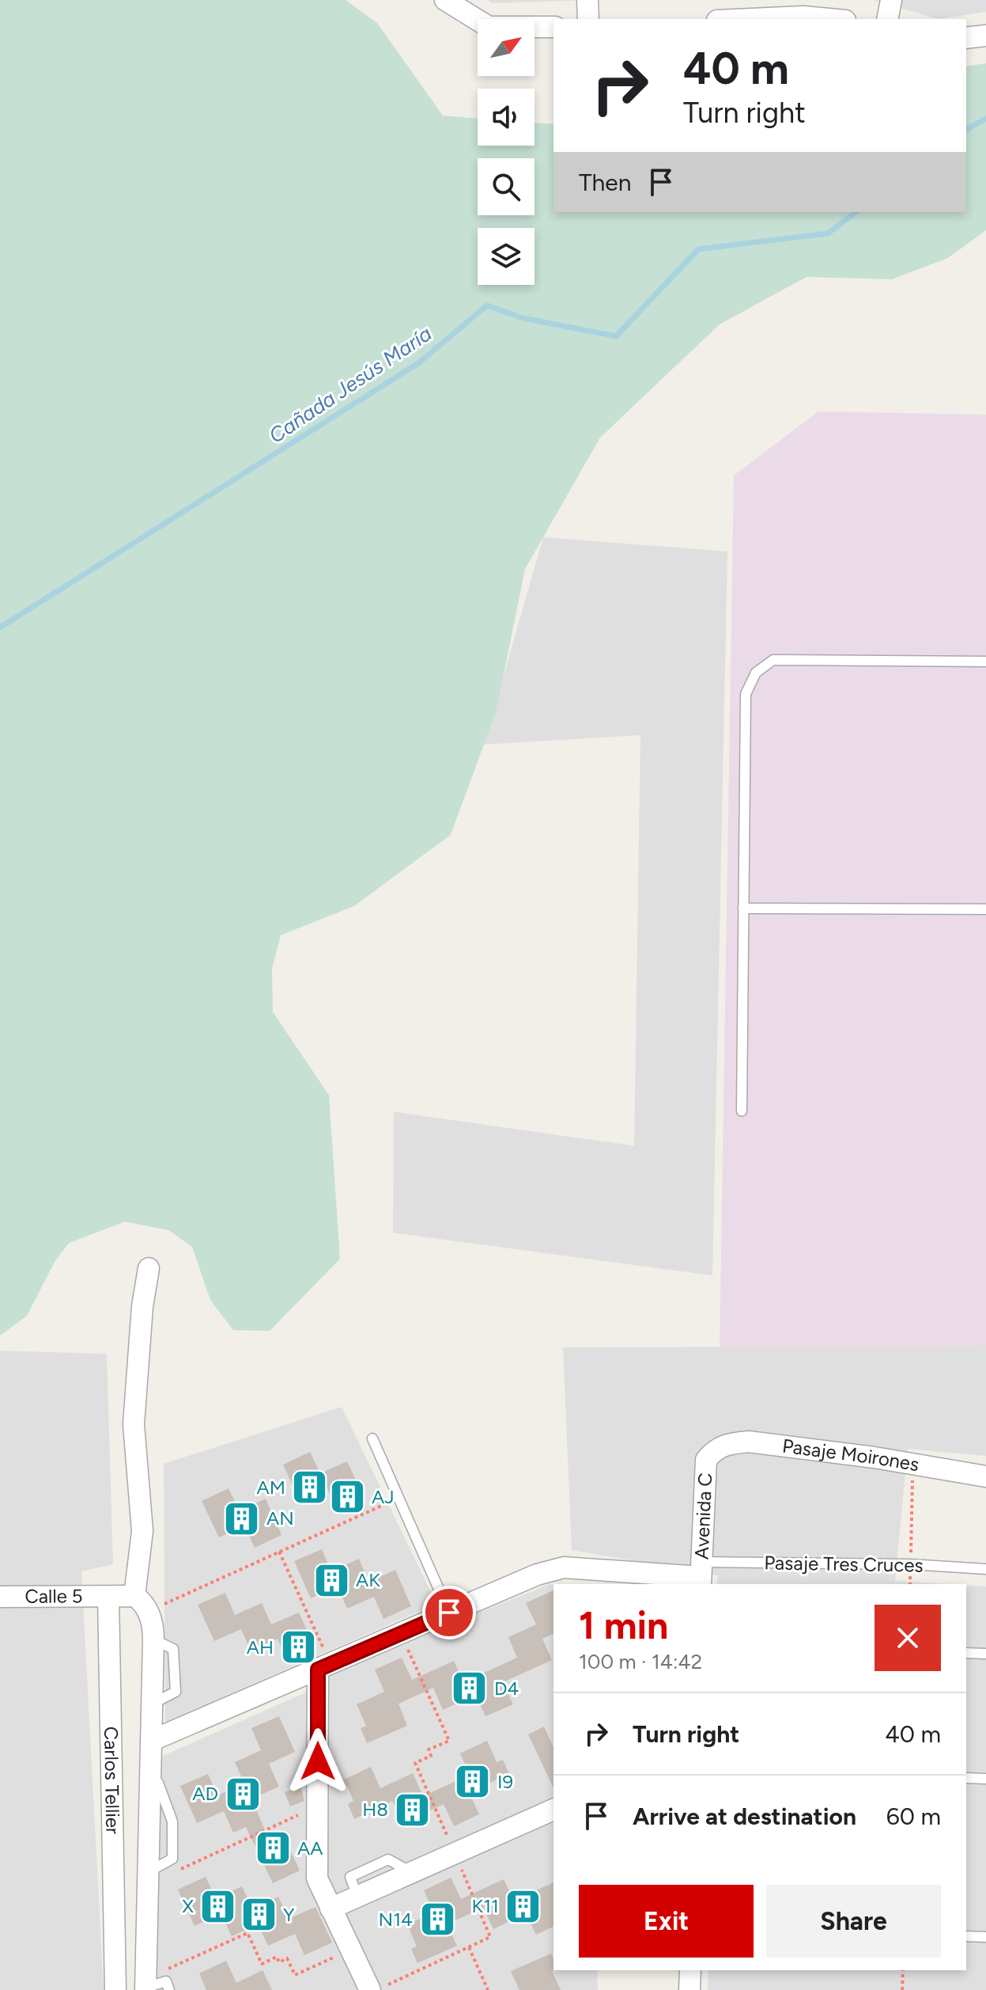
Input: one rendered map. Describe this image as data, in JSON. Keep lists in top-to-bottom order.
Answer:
{
  "streets": {
    "street": [
      "Pasaje Moirones",
      "Avenida C",
      "Calle 5",
      "Carlos Tellier"
    ],
    "lane": ["Pasaje Tres Cruces"]
  },
  "crossings": [
    ["Pasaje Moirones", "Avenida C"],
    ["Avenida C", "Pasaje Tres Cruces"],
    ["Calle 5", "Carlos Tellier"]
  ],
  "water": ["Cañada Jesús María"],
  "places": {
    "building": [
      "AM",
      "AJ",
      "AN",
      "AK",
      "AH",
      "D4",
      "I9",
      "AD",
      "H8",
      "AA",
      "X",
      "K11",
      "Y",
      "N14"
    ]
  },
  "north": "top right",
  "page": {
    "turn": ["40 m", "Turn right"],
    "then": "Then",
    "heading": ["1 min", "100 m · 14:42"],
    "list": [
      {
        "name": "Turn right",
        "value": "40 m"
      },
      {
        "name": "Arrive at destination",
        "value": "60 m"
      }
    ],
    "buttons": ["Exit", "Share"]
  }
}
